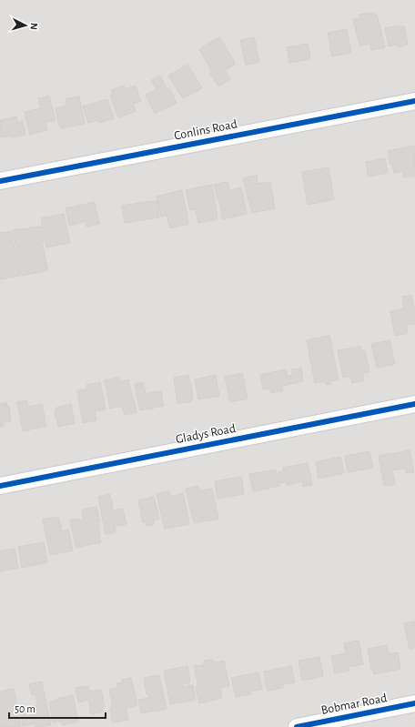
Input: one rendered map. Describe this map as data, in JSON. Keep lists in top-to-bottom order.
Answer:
{
  "streets": {
    "street": ["Conlins Road", "Gladys Road", "Bobmar Road"]
  },
  "scale_bar": "50 m",
  "north": "right"
}
